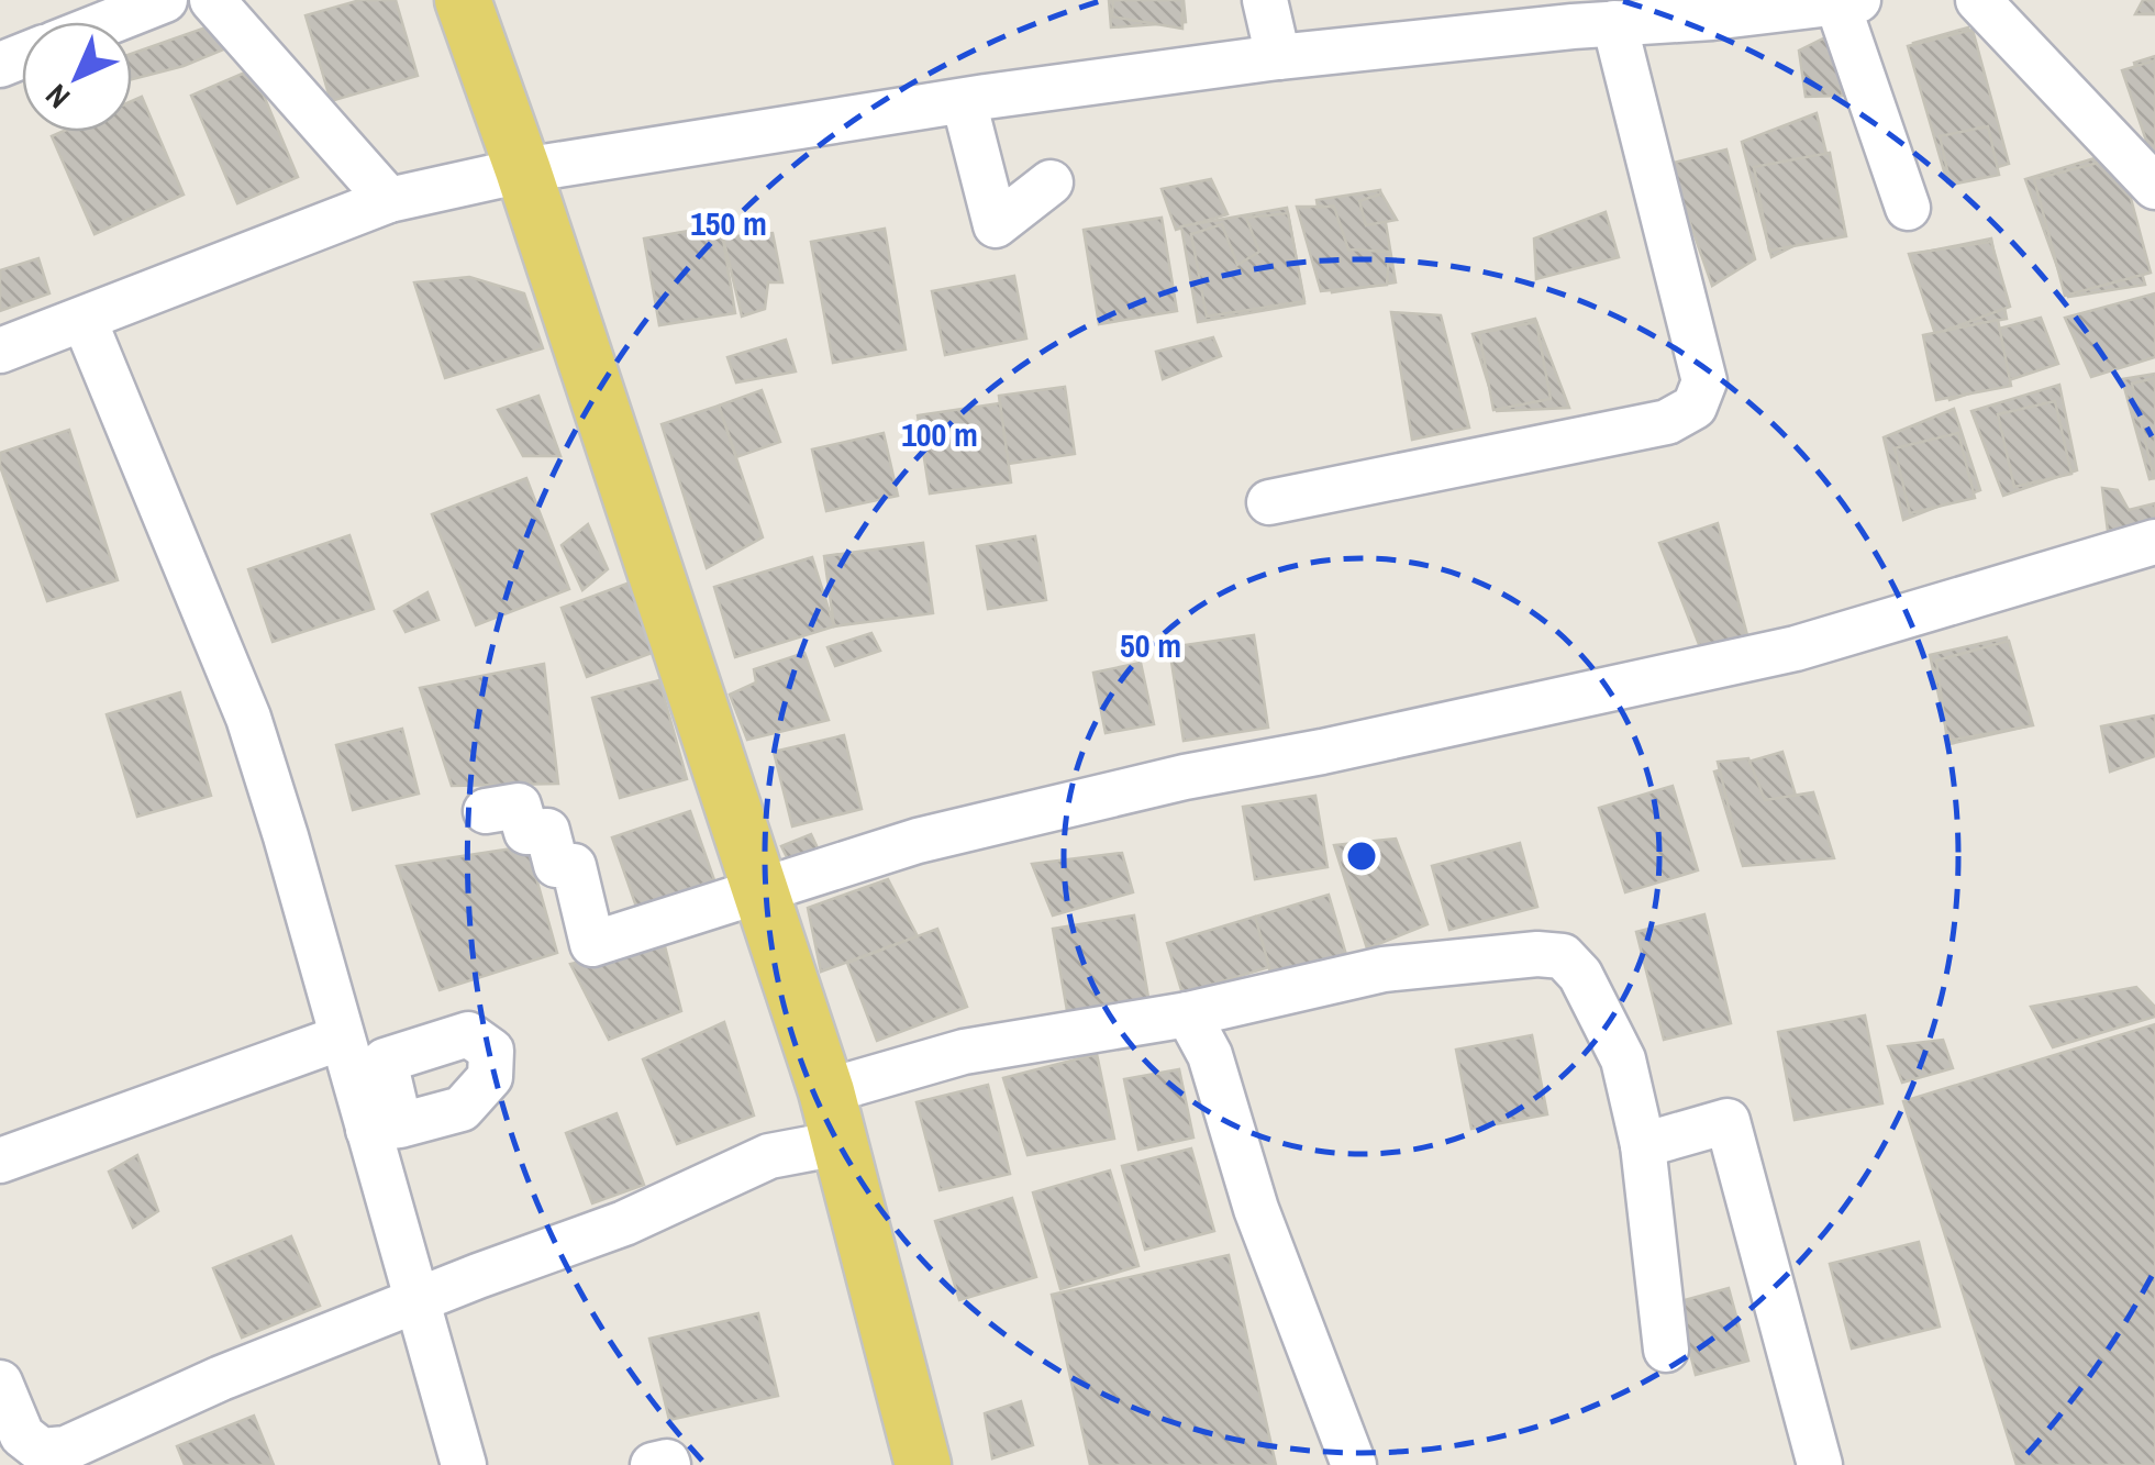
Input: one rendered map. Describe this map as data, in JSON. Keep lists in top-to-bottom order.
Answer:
{
  "north": "bottom left",
  "rings": ["150 m", "100 m", "50 m"]
}
